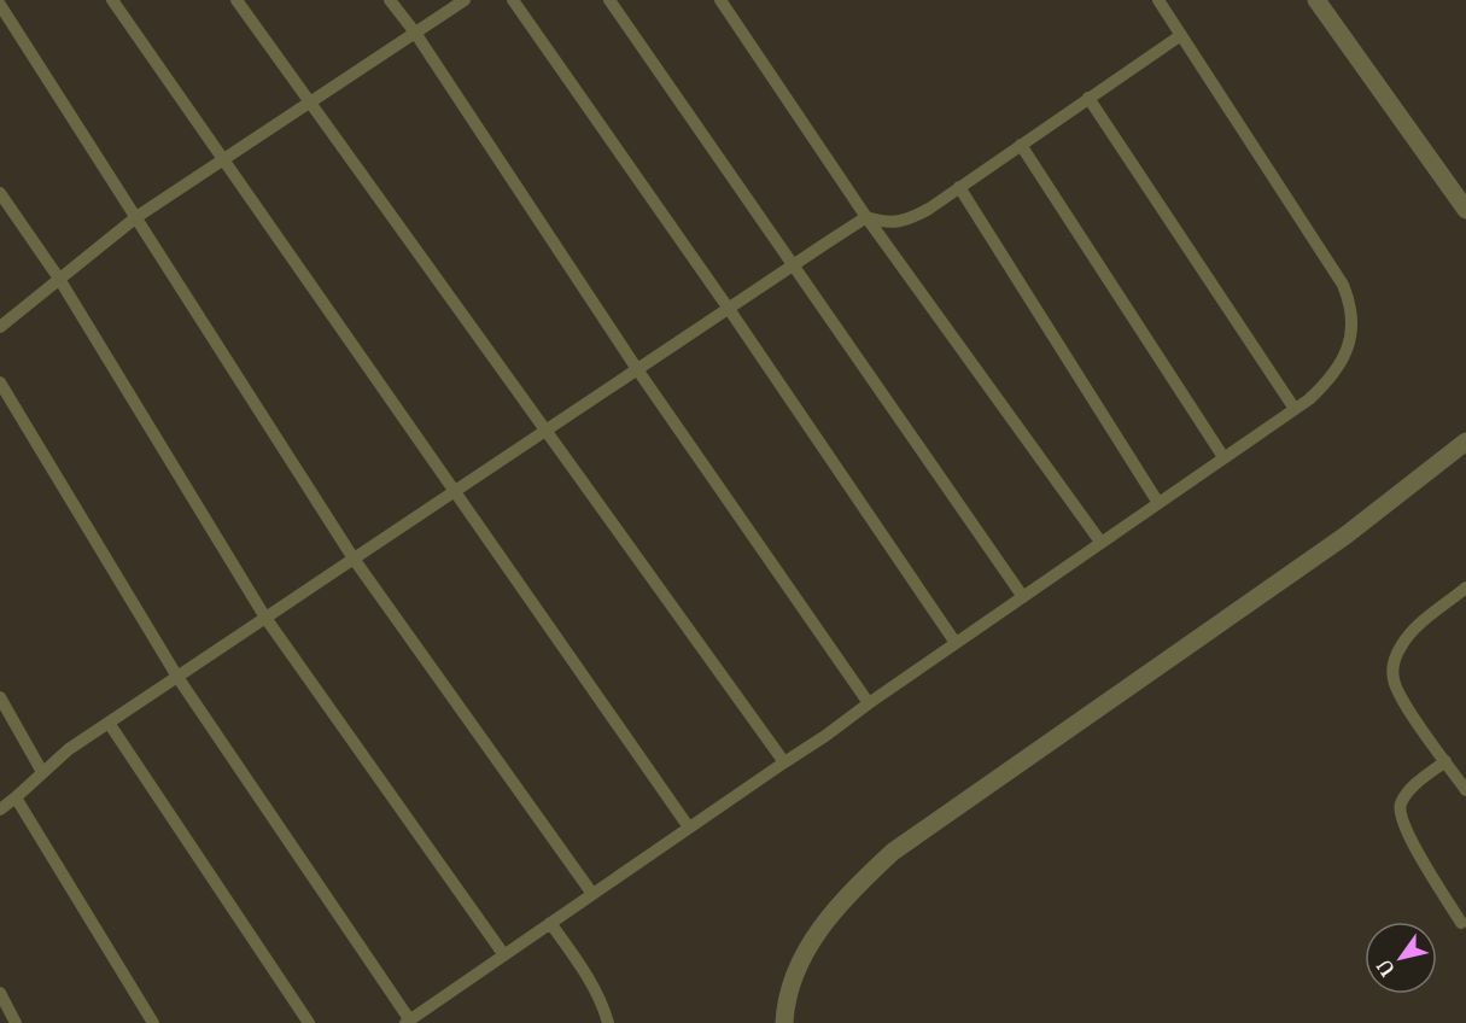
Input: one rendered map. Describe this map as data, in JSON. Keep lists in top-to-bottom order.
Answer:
{
  "north": "bottom left"
}
